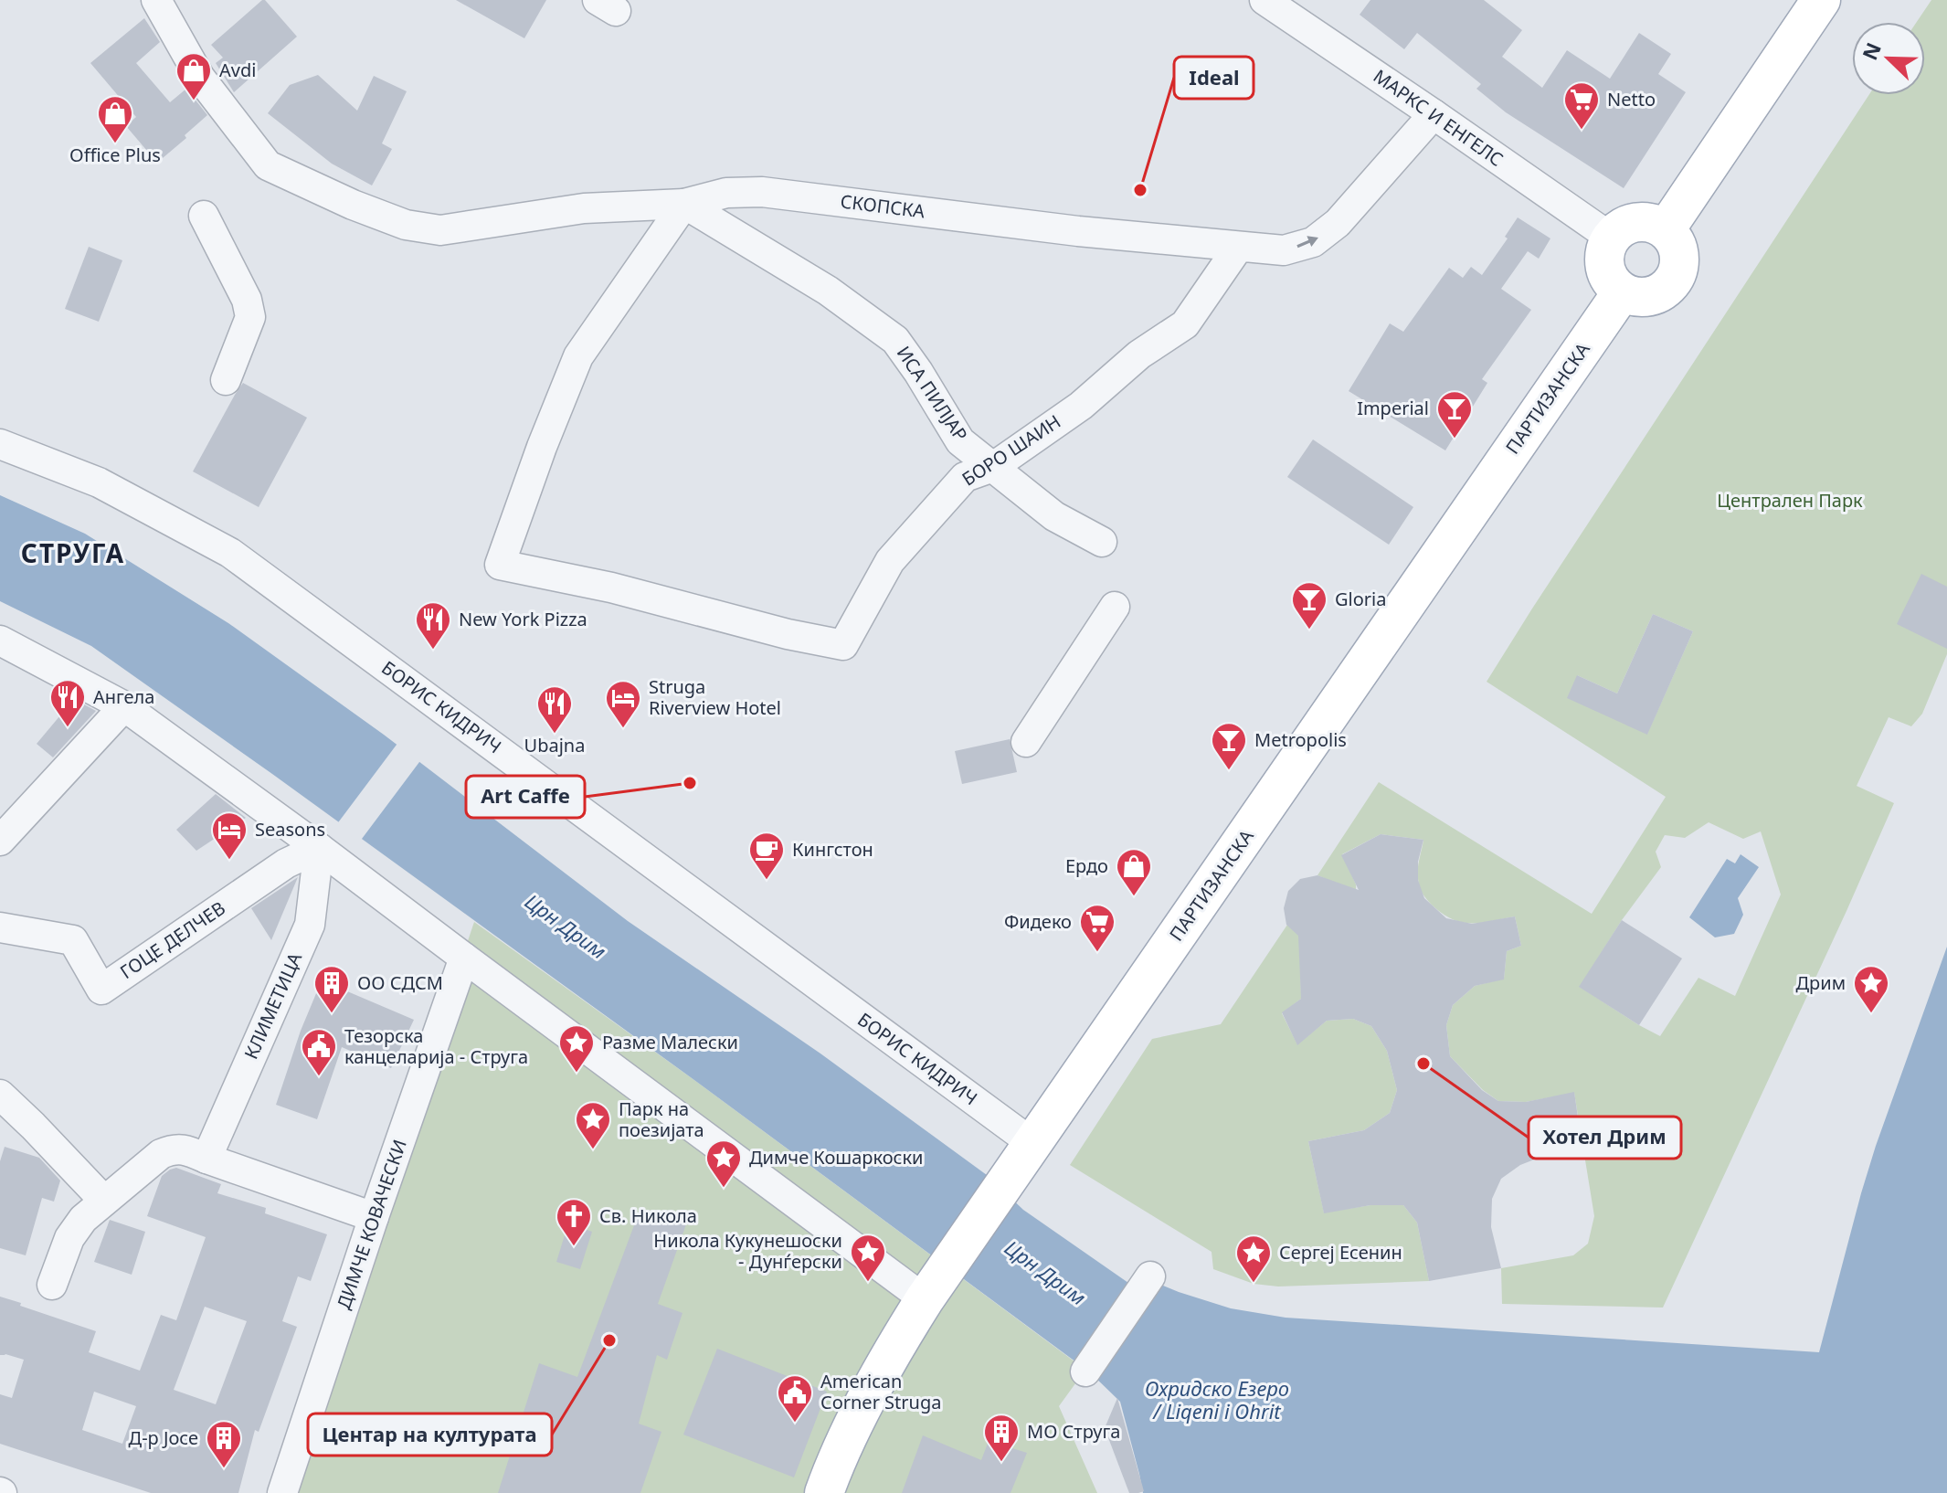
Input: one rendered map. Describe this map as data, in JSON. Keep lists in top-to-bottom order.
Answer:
{
  "streets": {
    "main road": ["ПАРТИЗАНСКА"],
    "street": [
      "МАРКС И ЕНГЕЛС",
      "СКОПСКА",
      "ИСА ПИЛЈАР",
      "БОРО ШАИН",
      "БОРИС КИДРИЧ",
      "ГОЦЕ ДЕЛЧЕВ",
      "КЛИМЕТИЦА",
      "ДИМЧЕ КОВАЧЕСКИ"
    ]
  },
  "crossings": [
    ["МАРКС И ЕНГЕЛС", "СКОПСКА"],
    ["МАРКС И ЕНГЕЛС", "ПАРТИЗАНСКА"],
    ["СКОПСКА", "ИСА ПИЛЈАР"],
    ["СКОПСКА", "БОРО ШАИН"],
    ["ИСА ПИЛЈАР", "БОРО ШАИН"],
    ["ПАРТИЗАНСКА", "БОРИС КИДРИЧ"],
    ["ГОЦЕ ДЕЛЧЕВ", "КЛИМЕТИЦА"]
  ],
  "districts": ["СТРУГА"],
  "water": ["Црн Дрим", "Охридско Езеро / Liqeni i Ohrit"],
  "parks": ["Централен Парк"],
  "places": {
    "shop": ["Avdi", "Office Plus", "Ердо"],
    "supermarket": ["Netto", "Фидеко"],
    "other": [
      "Ideal",
      "Art Caffe",
      "Хотел Дрим",
      "Центар на културата"
    ],
    "bar": ["Imperial", "Gloria", "Metropolis"],
    "restaurant": ["New York Pizza", "Ангела", "Ubajna"],
    "hotel": ["Struga Riverview Hotel", "Seasons"],
    "cafe": ["Кингстон"],
    "building": ["ОО СДСМ", "МО Струга", "Д-р Јосе"],
    "place": [
      "Дрим",
      "Разме Малески",
      "Парк на поезијата",
      "Димче Кошаркоски",
      "Никола Кукунешоски - Дунѓерски",
      "Сергеј Есенин"
    ],
    "public building": ["Тезорска канцеларија - Струга", "American Corner Struga"],
    "church": ["Св. Никола"]
  },
  "north": "top left"
}
